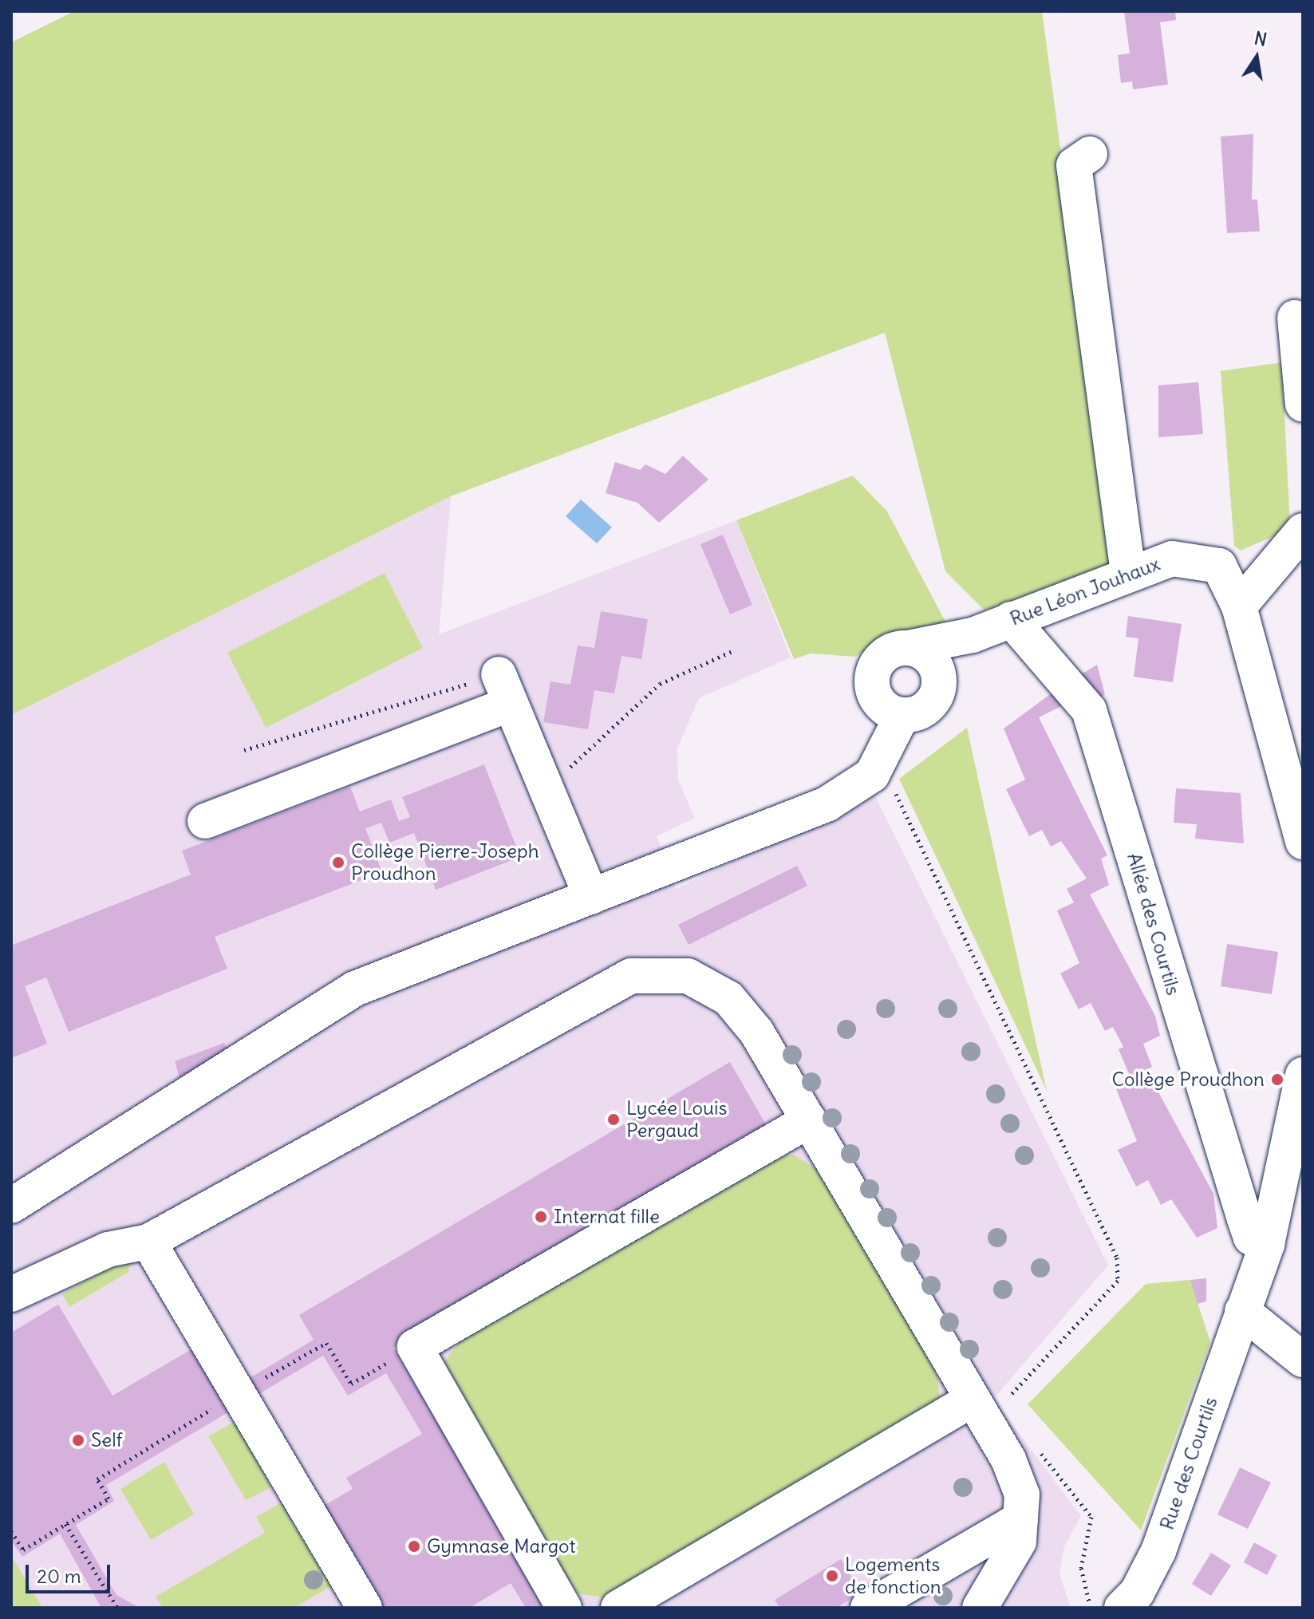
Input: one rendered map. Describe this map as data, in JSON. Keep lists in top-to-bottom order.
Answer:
{
  "streets": {
    "street": ["Rue Léon Jouhaux", "Allée des Courtils", "Rue des Courtils"]
  },
  "crossings": [
    ["Rue Léon Jouhaux", "Allée des Courtils"],
    ["Allée des Courtils", "Rue des Courtils"]
  ],
  "places": [
    "Collège Pierre-Joseph Proudhon",
    "Collège Proudhon",
    "Lycée Louis Pergaud",
    "Internat fille",
    "Self",
    "Gymnase Margot",
    "Logements de fonction"
  ],
  "scale_bar": "20 m",
  "north": "top"
}
